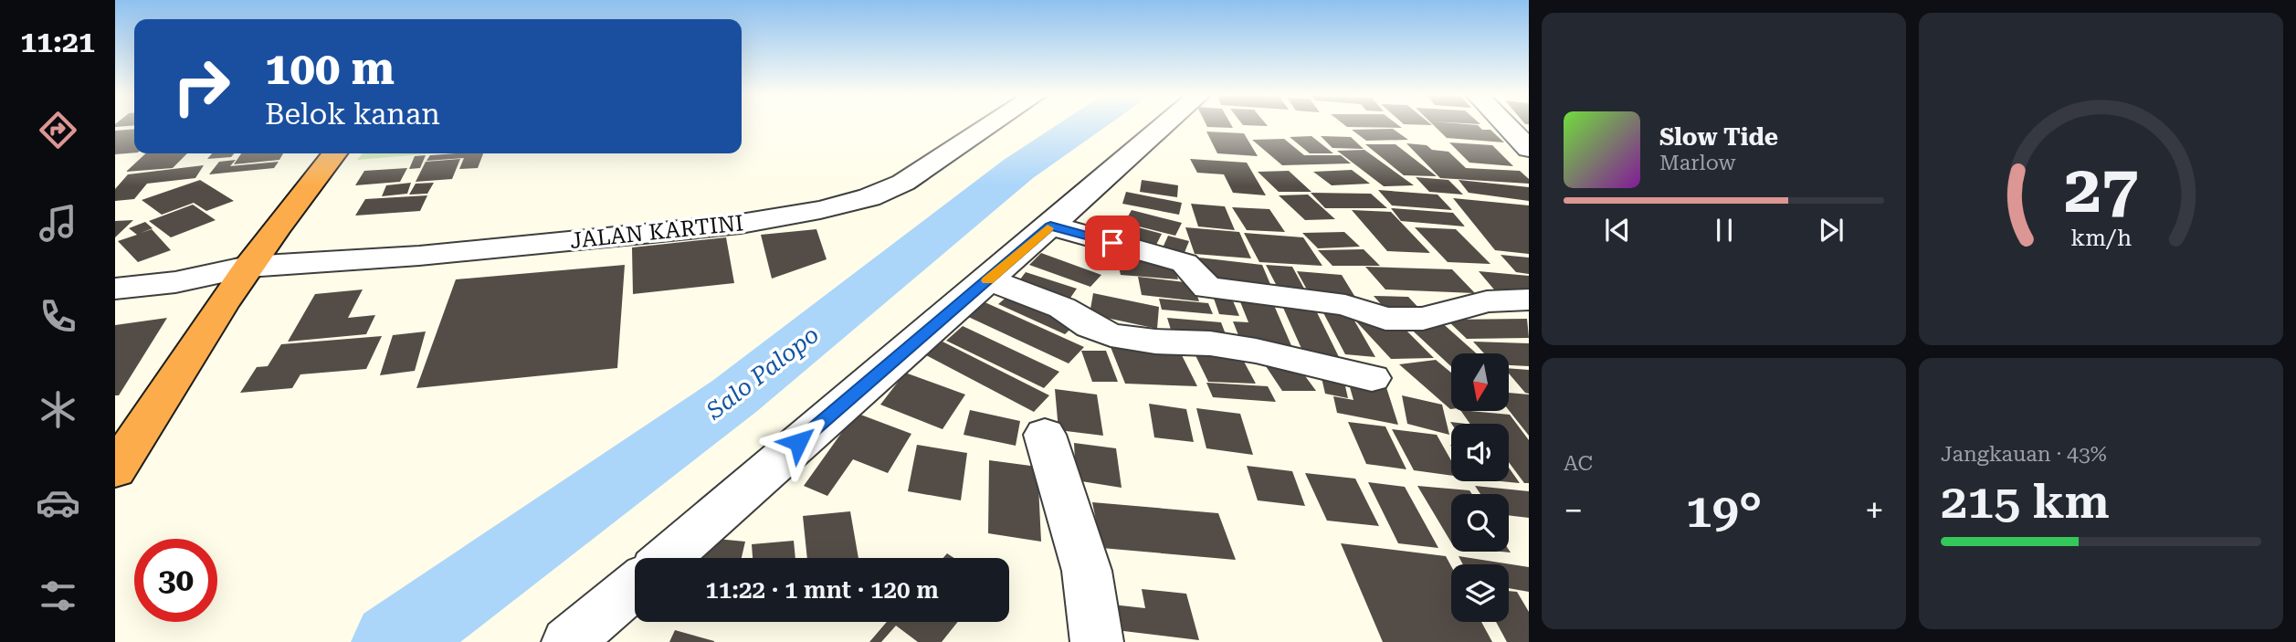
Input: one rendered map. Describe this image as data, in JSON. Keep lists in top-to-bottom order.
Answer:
{
  "streets": {
    "street": ["JALAN KARTINI"]
  },
  "water": ["Salo Palopo"],
  "north": "bottom",
  "page": {
    "tabs": "11:21",
    "turn": ["100 m", "Belok kanan"],
    "song": ["Slow Tide", "Marlow"],
    "tile": [
      "AC",
      ["Jangkauan · 43%", "215 km"]
    ],
    "heat": ["−", "19°", "+"],
    "limit": "30",
    "trip": "11:22 · 1 mnt · 120 m",
    "gauge": ["27", "km/h"]
  }
}
